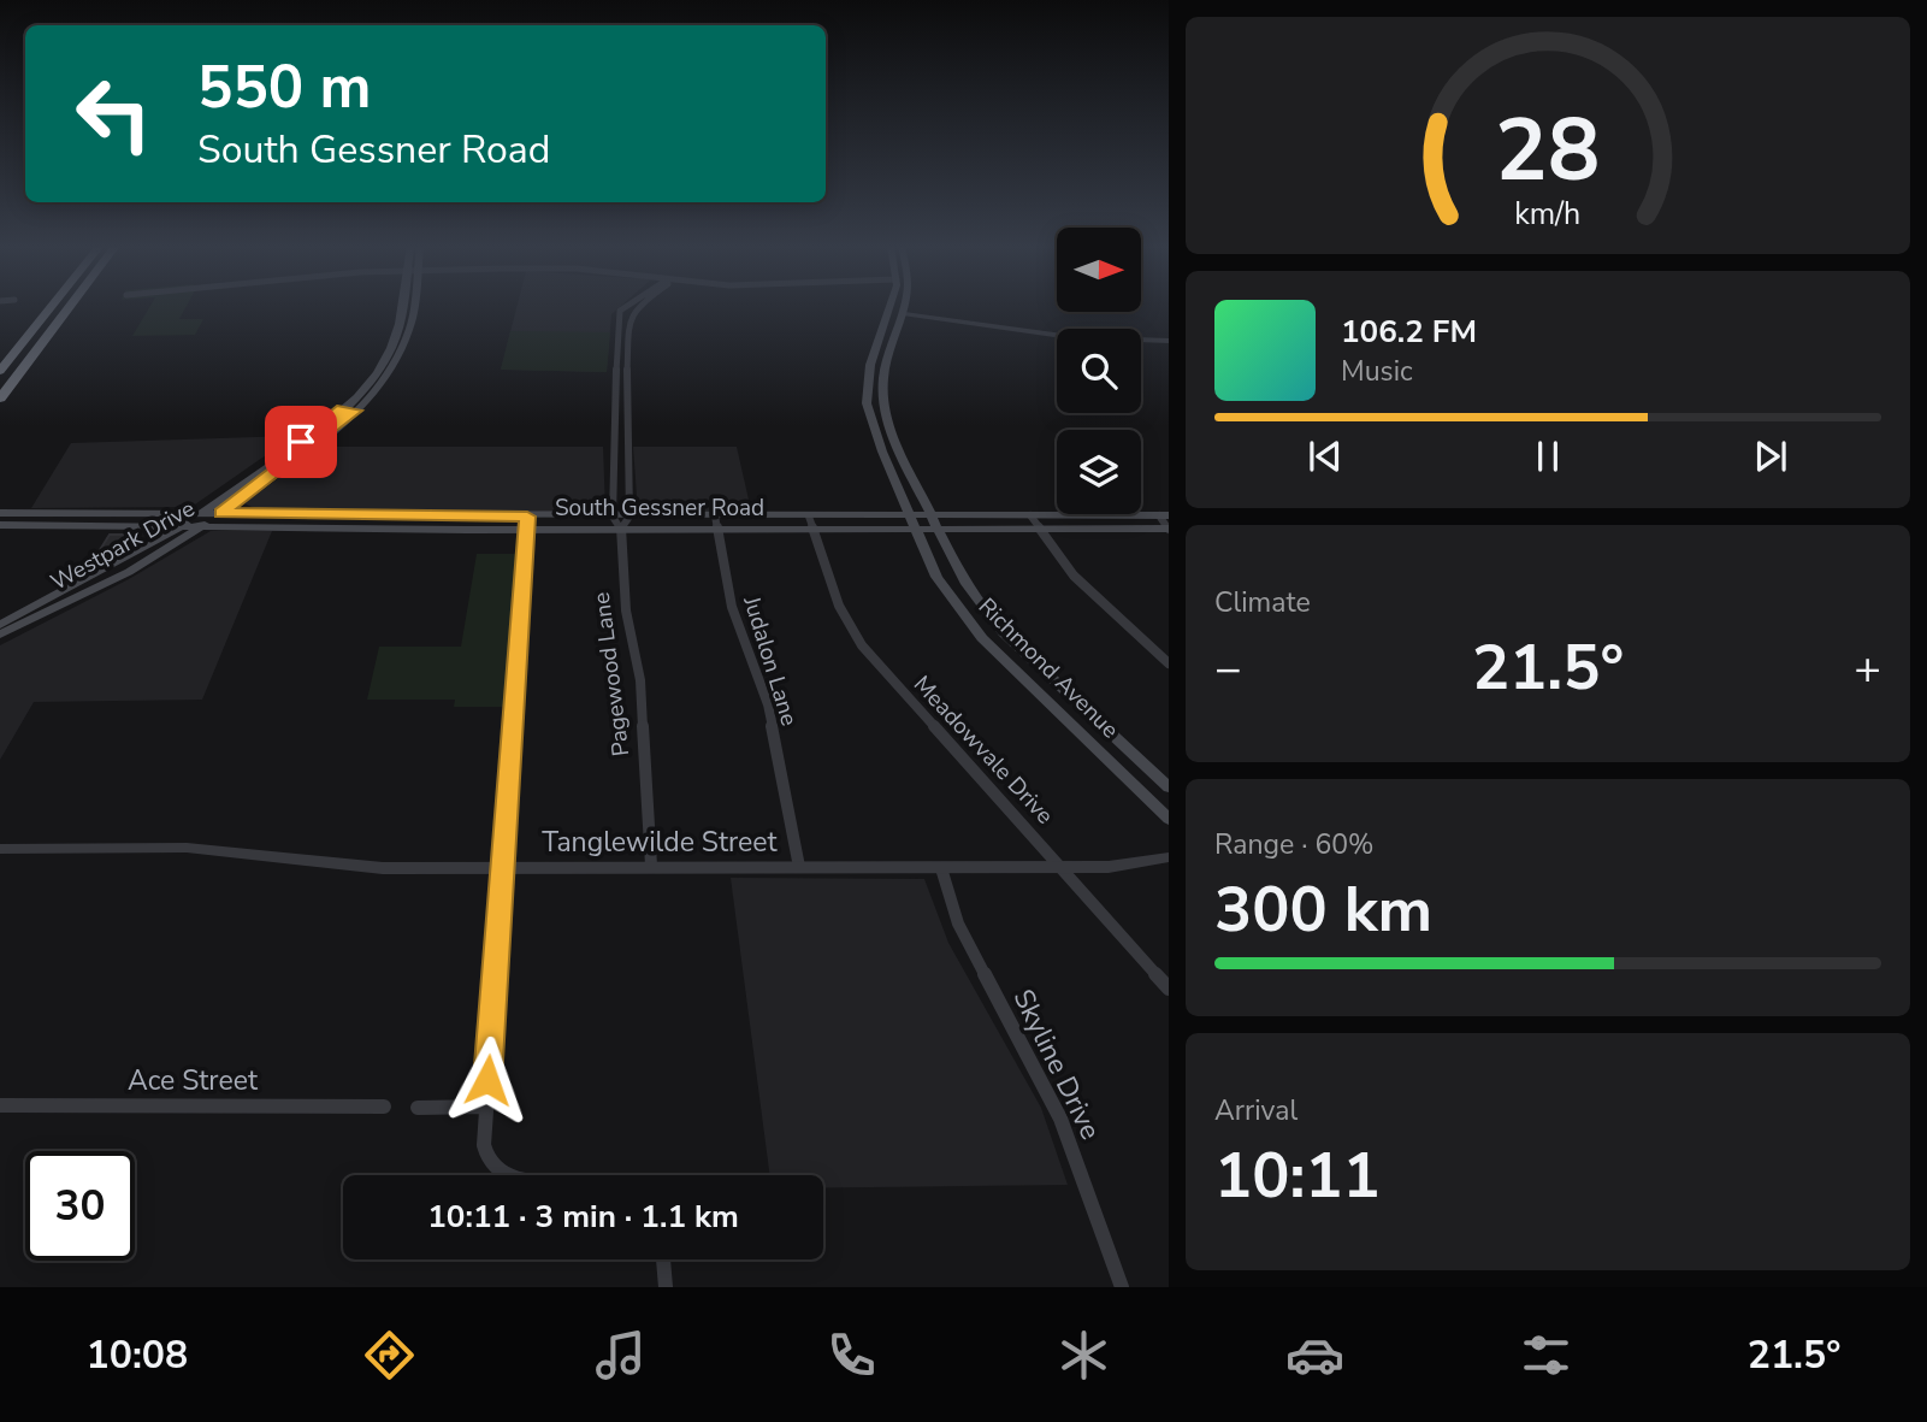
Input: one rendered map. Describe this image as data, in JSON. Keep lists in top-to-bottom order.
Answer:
{
  "streets": {
    "main road": ["South Gessner Road", "Westpark Drive", "Richmond Avenue"],
    "street": [
      "Judalon Lane",
      "Pagewood Lane",
      "Meadowvale Drive",
      "Tanglewilde Street",
      "Skyline Drive",
      "Ace Street"
    ]
  },
  "crossings": [
    ["South Gessner Road", "Westpark Drive"],
    ["South Gessner Road", "Judalon Lane"],
    ["South Gessner Road", "Richmond Avenue"],
    ["South Gessner Road", "Pagewood Lane"],
    ["South Gessner Road", "Meadowvale Drive"],
    ["Judalon Lane", "Tanglewilde Street"],
    ["Pagewood Lane", "Tanglewilde Street"],
    ["Meadowvale Drive", "Tanglewilde Street"],
    ["Tanglewilde Street", "Skyline Drive"]
  ],
  "north": "right",
  "page": {
    "turn": ["550 m", "South Gessner Road"],
    "song": ["106.2 FM", "Music"],
    "tile": [
      "Climate",
      ["Range · 60%", "300 km"],
      ["Arrival", "10:11"]
    ],
    "heat": ["−", "21.5°", "+"],
    "limit": "30",
    "trip": "10:11 · 3 min · 1.1 km",
    "tabs": ["10:08", "21.5°"],
    "gauge": ["28", "km/h"]
  }
}
